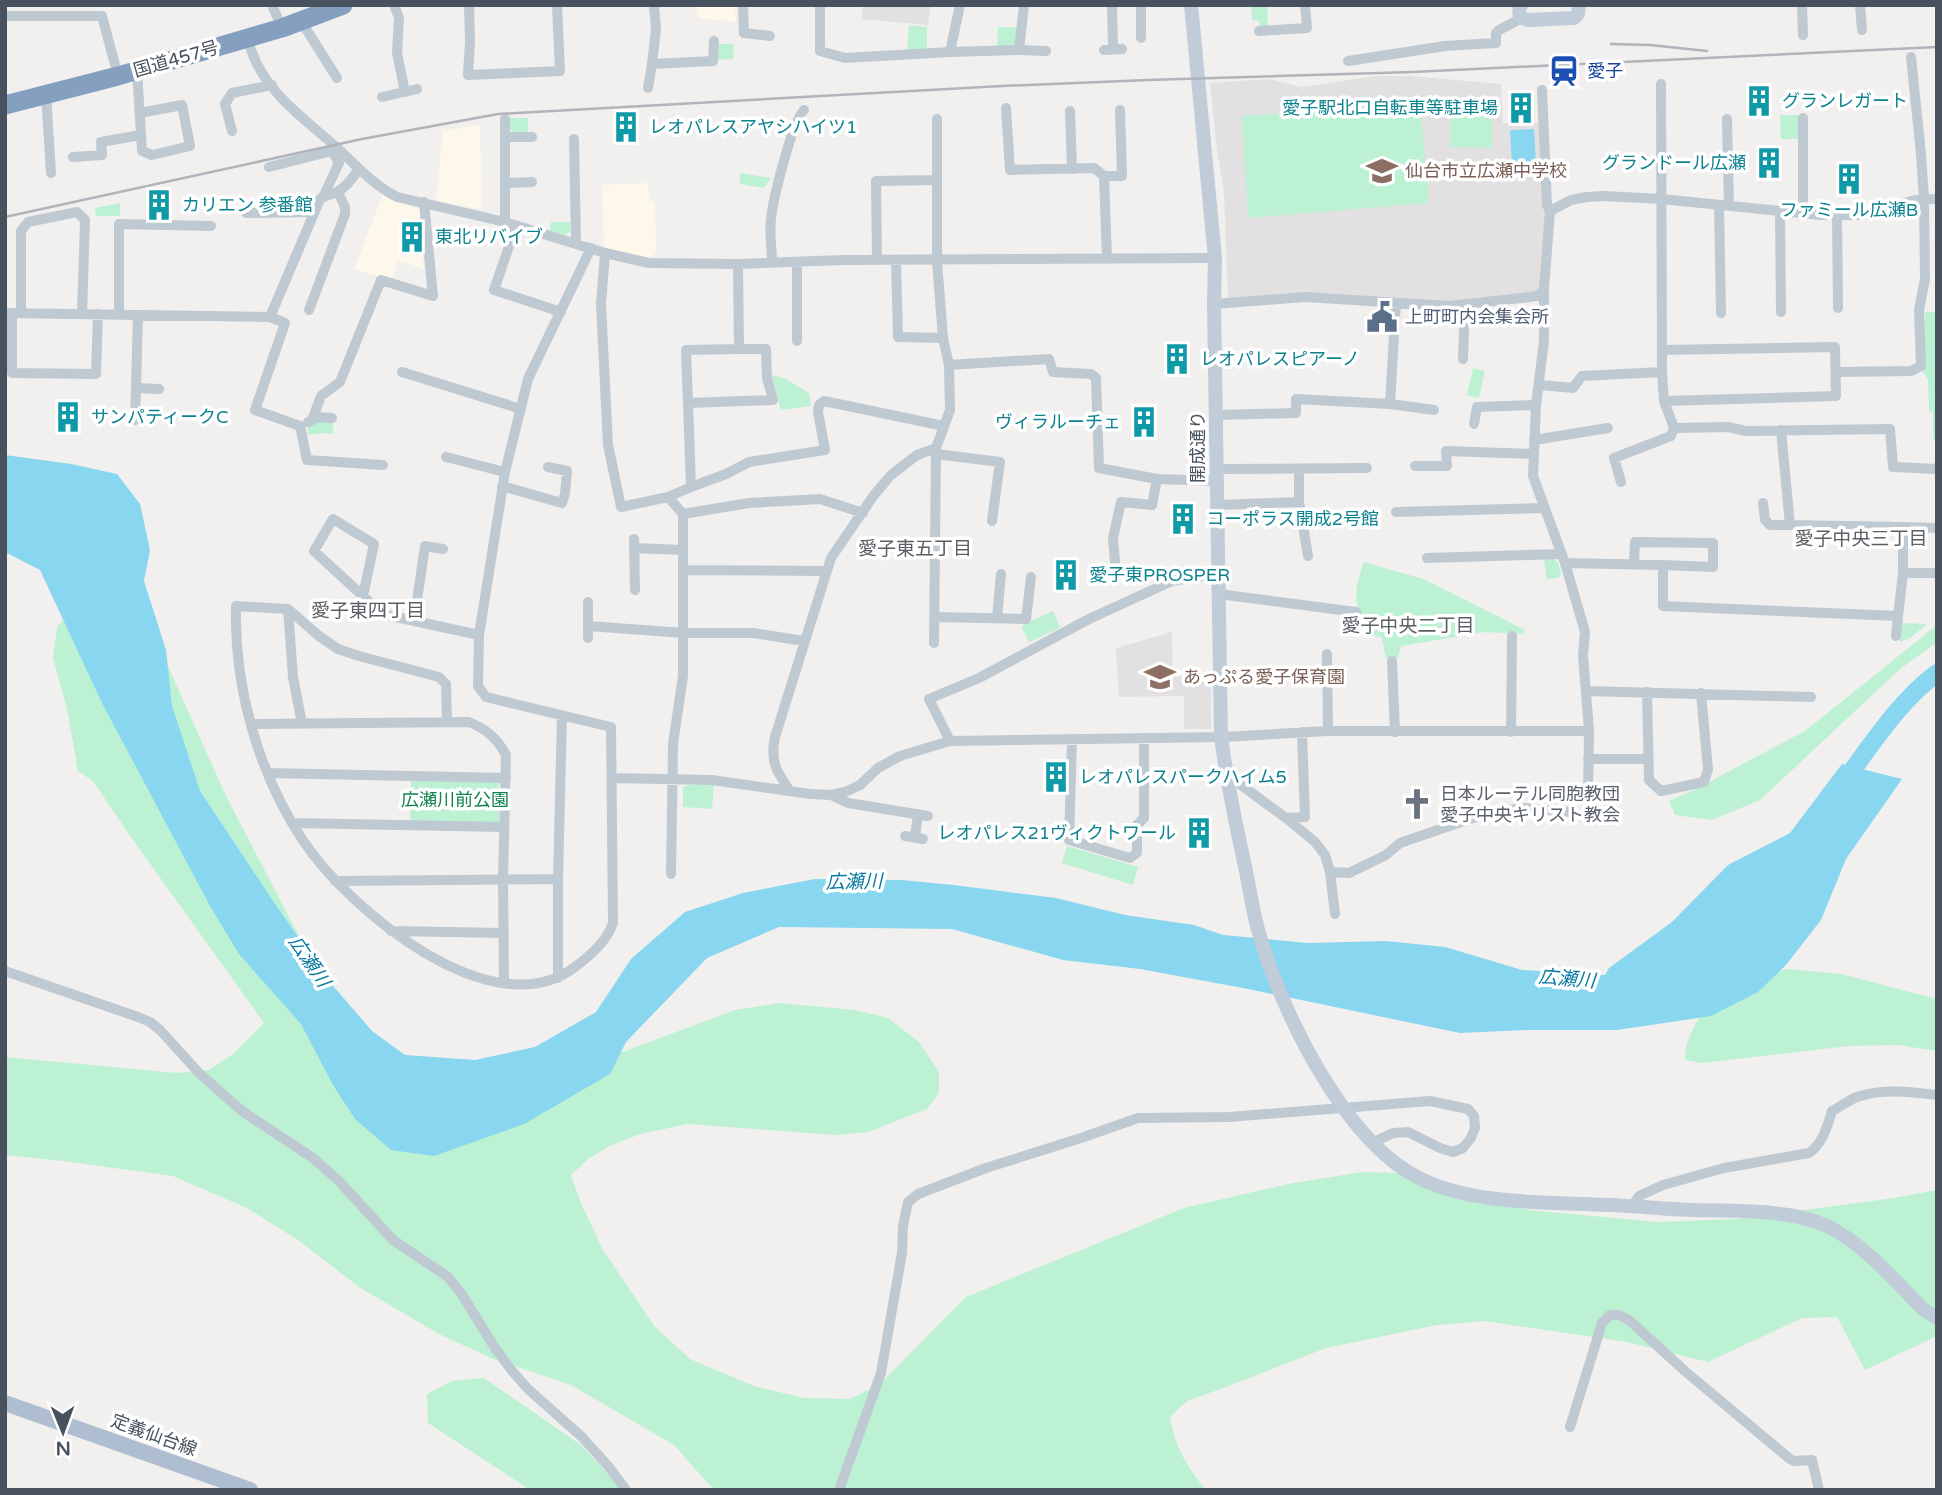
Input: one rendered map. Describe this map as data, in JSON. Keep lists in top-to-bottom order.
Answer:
{
  "streets": {
    "highway": ["国道457号"],
    "main road": ["定義仙台線"],
    "street": ["開成通り"]
  },
  "districts": [
    "愛子中央三丁目",
    "愛子東五丁目",
    "愛子東四丁目",
    "愛子中央二丁目"
  ],
  "water": ["広瀬川"],
  "parks": ["広瀬川前公園"],
  "places": {
    "station": ["愛子"],
    "building": [
      "グランレガート",
      "愛子駅北口自転車等駐車場",
      "レオパレスアヤシハイツ1",
      "グランドール広瀬",
      "ファミール広瀬B",
      "カリエン 参番館",
      "東北リバイブ",
      "レオパレスピアーノ",
      "サンパティークC",
      "ヴィラルーチェ",
      "コーポラス開成2号館",
      "愛子東PROSPER",
      "レオパレスパークハイム5",
      "レオパレス21ヴィクトワール"
    ],
    "school or university": ["仙台市立広瀬中学校", "あっぷる愛子保育園"],
    "public building": ["上町町内会集会所"],
    "church": ["日本ルーテル同胞教団 愛子中央キリスト教会"]
  },
  "north": "bottom"
}
